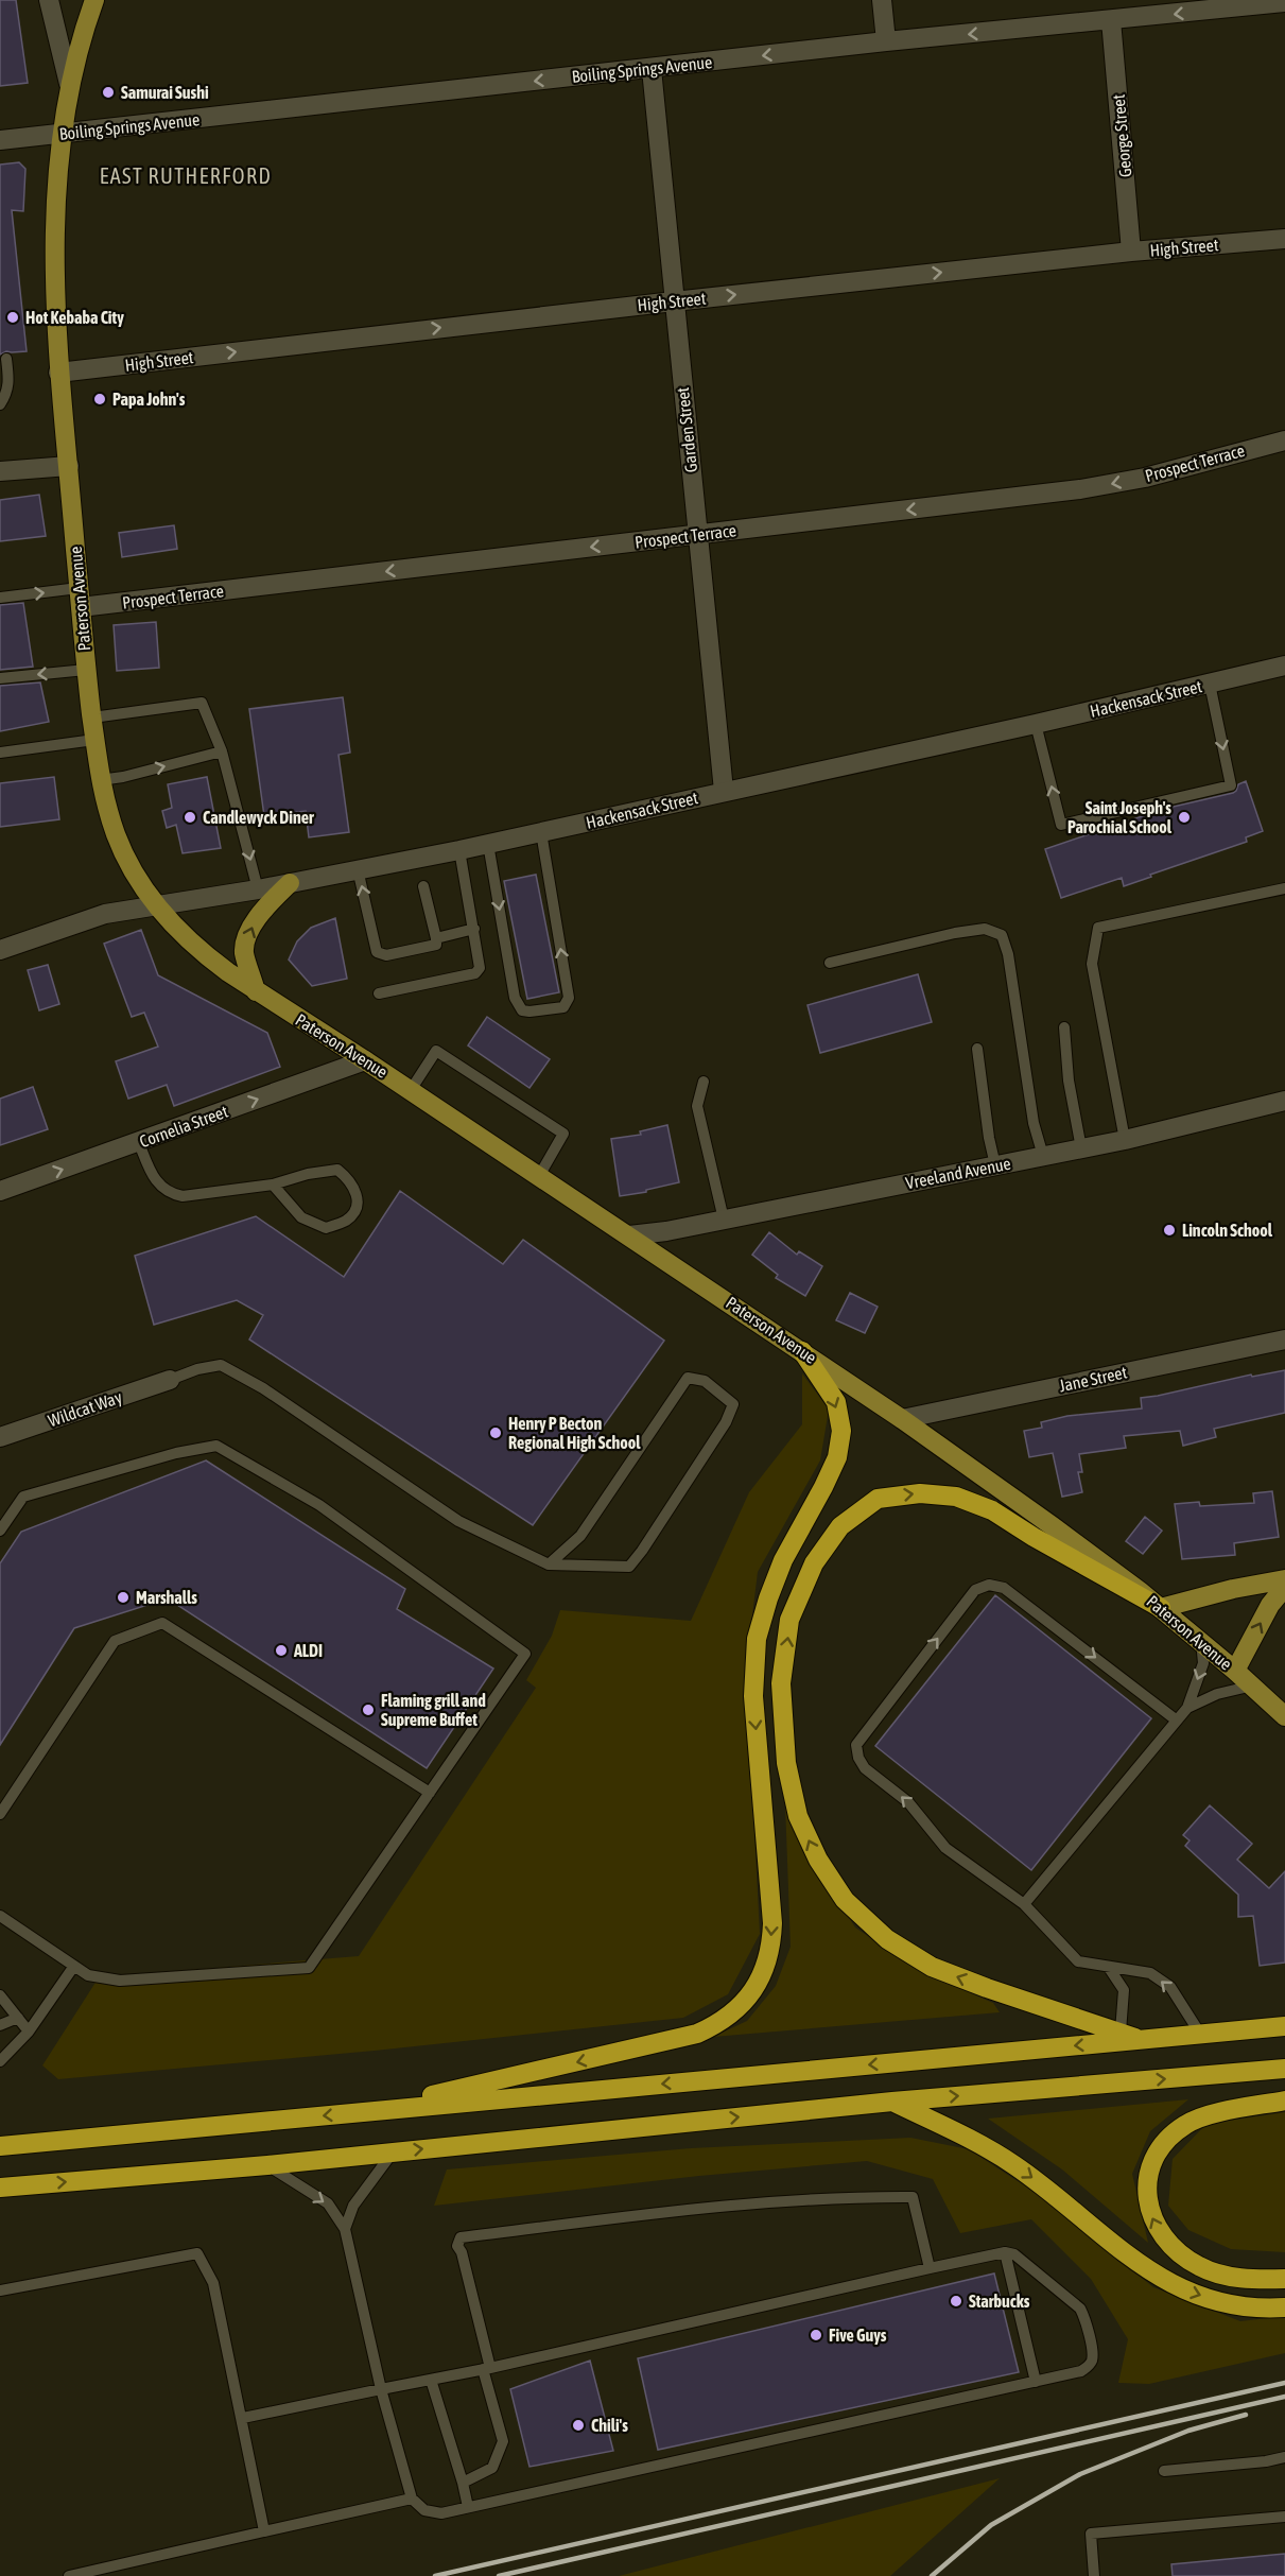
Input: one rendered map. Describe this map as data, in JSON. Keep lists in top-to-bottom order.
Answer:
{
  "streets": {
    "main road": ["Paterson Avenue"],
    "street": [
      "Boiling Springs Avenue",
      "George Street",
      "High Street",
      "Garden Street",
      "Prospect Terrace",
      "Hackensack Street",
      "Cornelia Street",
      "Vreeland Avenue",
      "Jane Street",
      "Wildcat Way"
    ]
  },
  "crossings": [
    ["Boiling Springs Avenue", "George Street"],
    ["Boiling Springs Avenue", "Garden Street"],
    ["Boiling Springs Avenue", "Paterson Avenue"],
    ["George Street", "High Street"],
    ["High Street", "Garden Street"],
    ["High Street", "Paterson Avenue"],
    ["Garden Street", "Prospect Terrace"],
    ["Garden Street", "Hackensack Street"],
    ["Prospect Terrace", "Paterson Avenue"],
    ["Paterson Avenue", "Hackensack Street"],
    ["Paterson Avenue", "Cornelia Street"],
    ["Paterson Avenue", "Vreeland Avenue"],
    ["Paterson Avenue", "Jane Street"]
  ],
  "one_way": [
    "Boiling Springs Avenue",
    "High Street",
    "Prospect Terrace",
    "Cornelia Street"
  ],
  "districts": ["EAST RUTHERFORD"],
  "places": [
    "Samurai Sushi",
    "Hot Kebaba City",
    "Papa John's",
    "Candlewyck Diner",
    "Saint Joseph's Parochial School",
    "Lincoln School",
    "Henry P Becton Regional High School",
    "Marshalls",
    "ALDI",
    "Flaming grill and Supreme Buffet",
    "Starbucks",
    "Five Guys",
    "Chili's"
  ]
}
